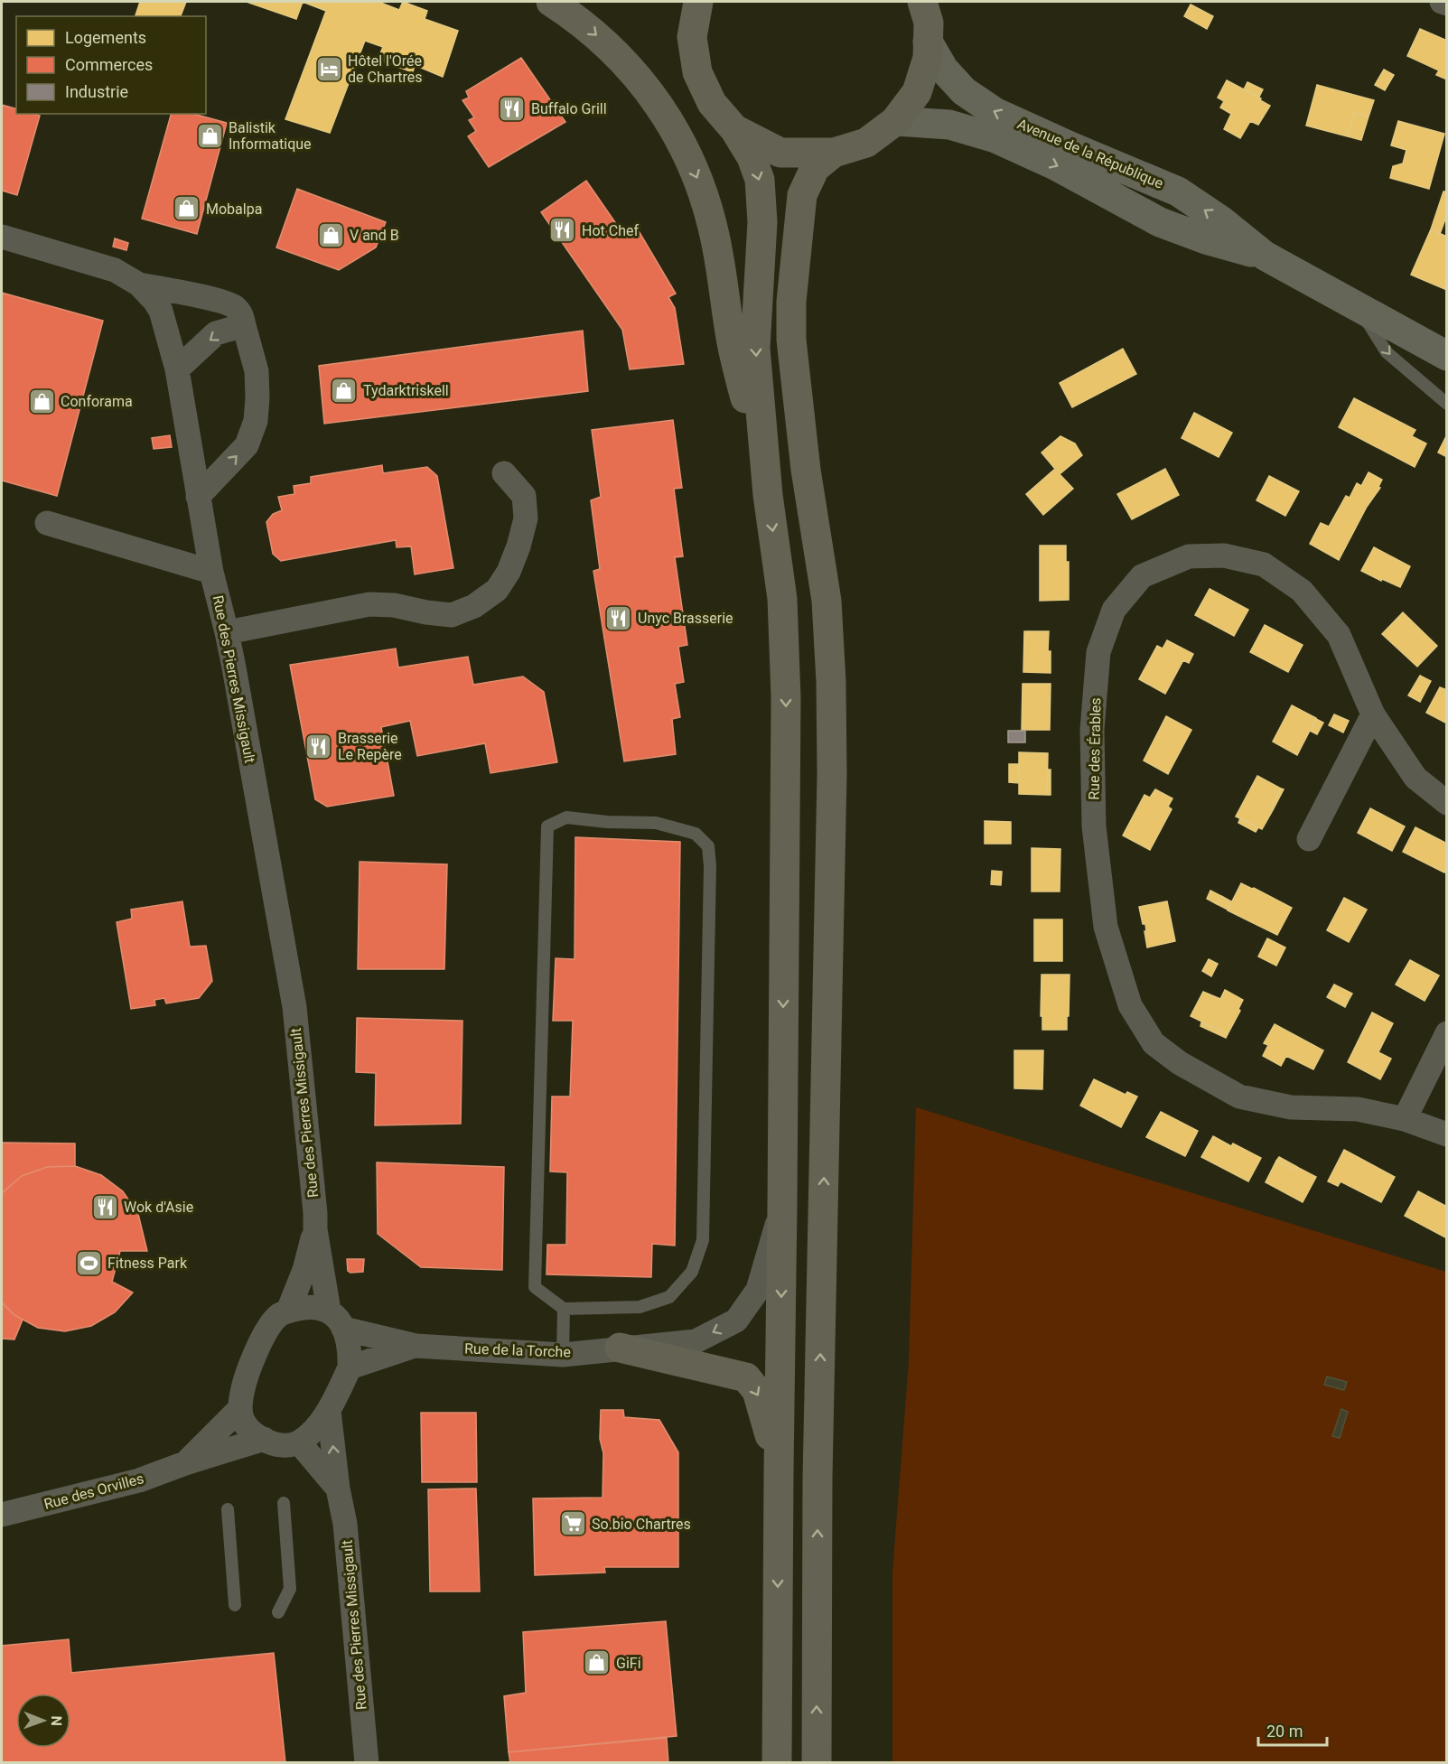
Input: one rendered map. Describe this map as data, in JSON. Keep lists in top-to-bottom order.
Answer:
{
  "streets": {
    "main road": ["Avenue de la République"],
    "street": [
      "Rue des Pierres Missigault",
      "Rue des Érables",
      "Rue de la Torche",
      "Rue des Orvilles"
    ]
  },
  "crossings": [
    ["Rue des Pierres Missigault", "Rue des Orvilles"]
  ],
  "one_way": ["Rue de la Torche"],
  "places": {
    "hotel": ["Hôtel l'Orée de Chartres"],
    "restaurant": [
      "Buffalo Grill",
      "Hot Chef",
      "Unyc Brasserie",
      "Brasserie Le Repère",
      "Wok d'Asie"
    ],
    "shop": [
      "Balistik Informatique",
      "Mobalpa",
      "V and B",
      "Tydarktriskell",
      "Conforama",
      "GiFi"
    ],
    "sports": ["Fitness Park"],
    "supermarket": ["So.bio Chartres"]
  },
  "legend": ["Logements", "Commerces", "Industrie"],
  "scale_bar": "20 m",
  "north": "right"
}
